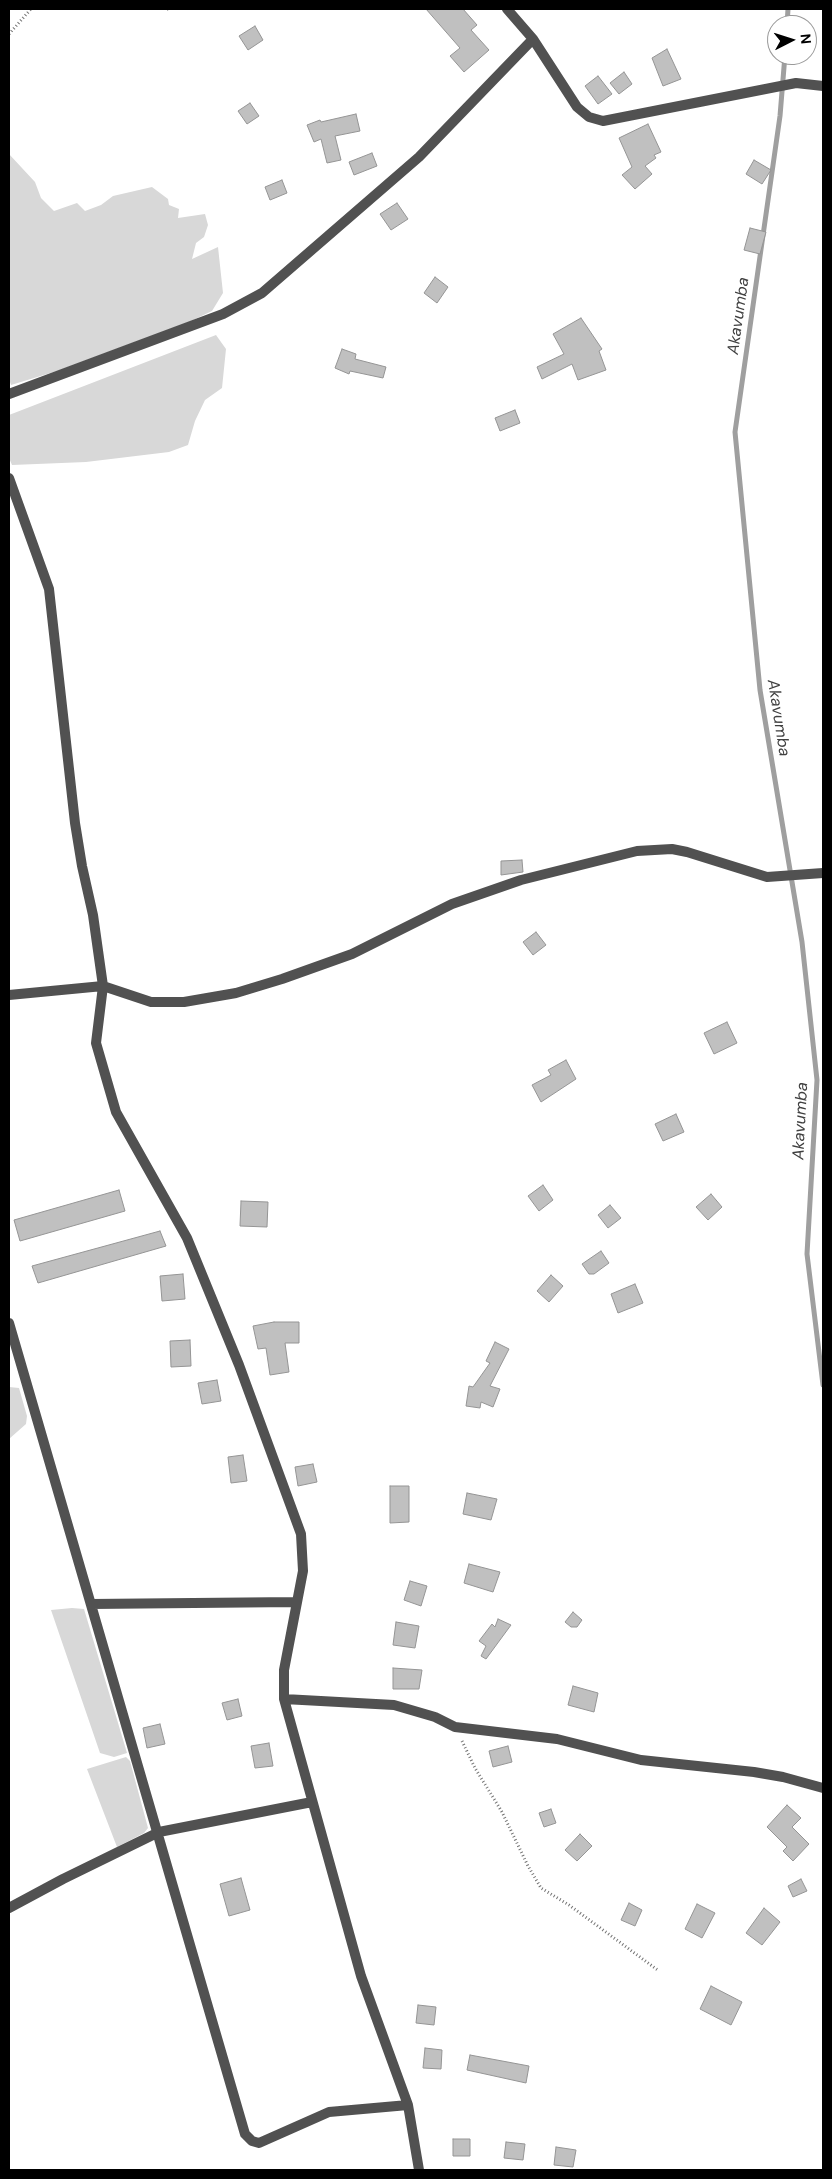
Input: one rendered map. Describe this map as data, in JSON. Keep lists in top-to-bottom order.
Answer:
{
  "water": ["Akavumba"],
  "north": "right"
}
